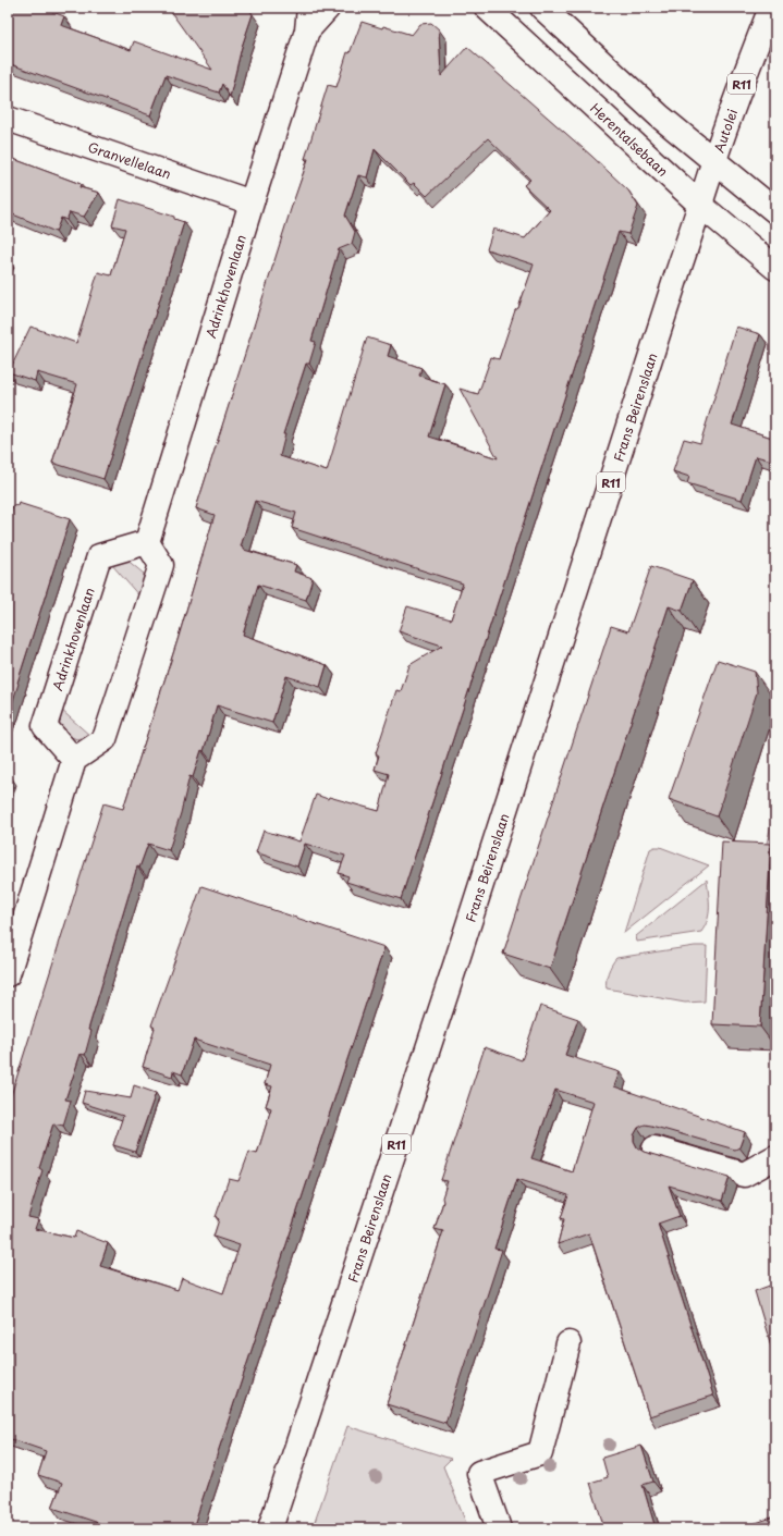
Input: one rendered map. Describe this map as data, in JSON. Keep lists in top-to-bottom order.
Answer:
{
  "streets": {
    "main road": [
      "R11",
      "Autolei",
      "Herentalsebaan",
      "Granvellelaan",
      "Adrinkhovenlaan",
      "Frans Beirenslaan"
    ]
  },
  "crossings": [
    ["Autolei", "Herentalsebaan"],
    ["Autolei", "Frans Beirenslaan"],
    ["Herentalsebaan", "Frans Beirenslaan"],
    ["Granvellelaan", "Adrinkhovenlaan"]
  ]
}
